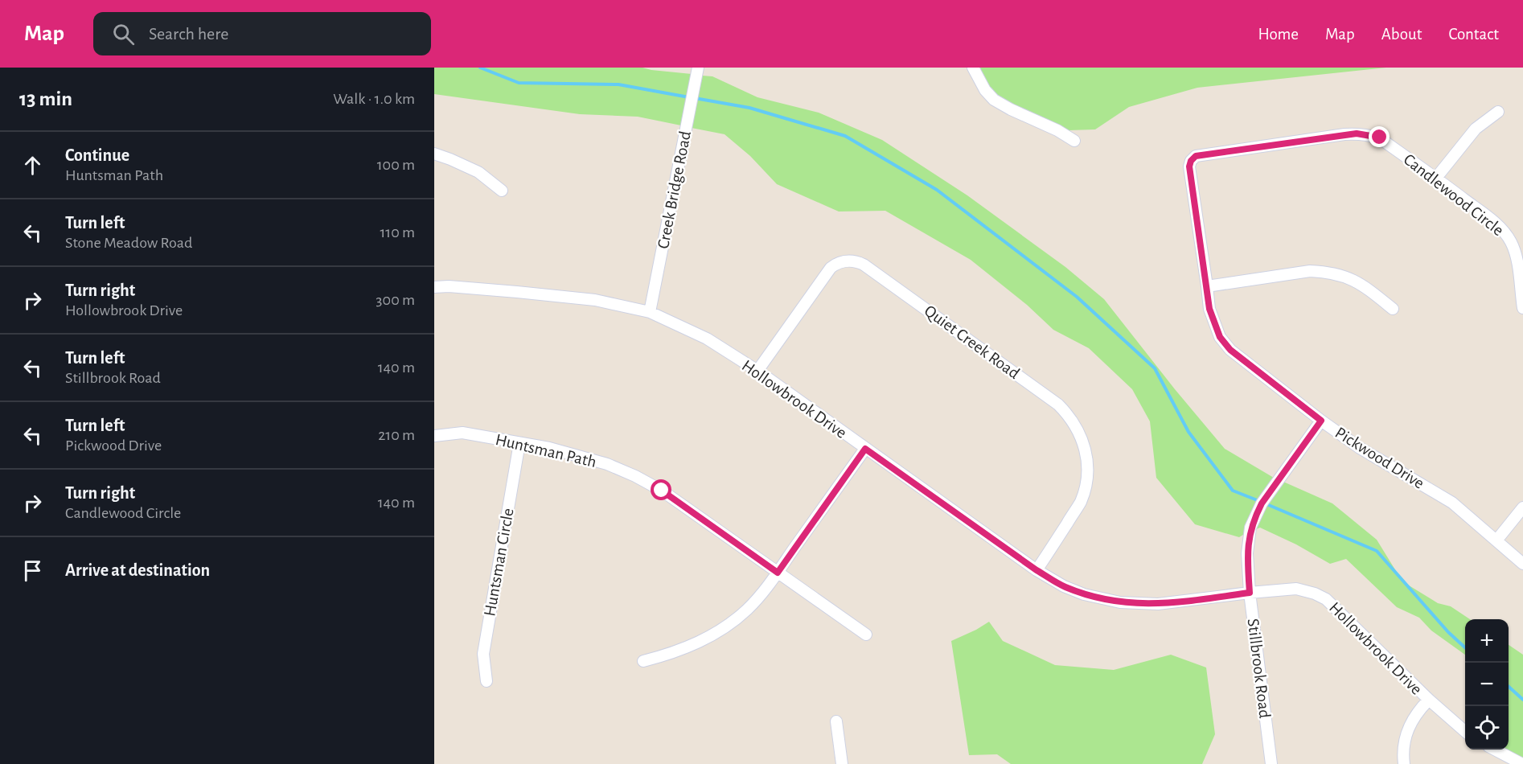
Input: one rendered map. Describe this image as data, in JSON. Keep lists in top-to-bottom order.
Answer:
{
  "streets": {
    "street": [
      "Creek Bridge Road",
      "Candlewood Circle",
      "Quiet Creek Road",
      "Hollowbrook Drive",
      "Huntsman Path",
      "Pickwood Drive",
      "Huntsman Circle",
      "Stillbrook Road"
    ]
  },
  "crossings": [
    ["Creek Bridge Road", "Hollowbrook Drive"],
    ["Candlewood Circle", "Pickwood Drive"],
    ["Quiet Creek Road", "Hollowbrook Drive"],
    ["Hollowbrook Drive", "Stillbrook Road"],
    ["Huntsman Path", "Huntsman Circle"],
    ["Pickwood Drive", "Stillbrook Road"]
  ],
  "page": {
    "header": "Map",
    "search": "Search here",
    "nav": [
      "Home",
      "Map",
      "About",
      "Contact"
    ],
    "heading": ["13 min", "Walk · 1.0 km"],
    "list": [
      ["Continue", "Huntsman Path", "100 m"],
      ["Turn left", "Stone Meadow Road", "110 m"],
      ["Turn right", "Hollowbrook Drive", "300 m"],
      ["Turn left", "Stillbrook Road", "140 m"],
      ["Turn left", "Pickwood Drive", "210 m"],
      ["Turn right", "Candlewood Circle", "140 m"],
      "Arrive at destination"
    ],
    "map_buttons": ["+", "−"]
  }
}
